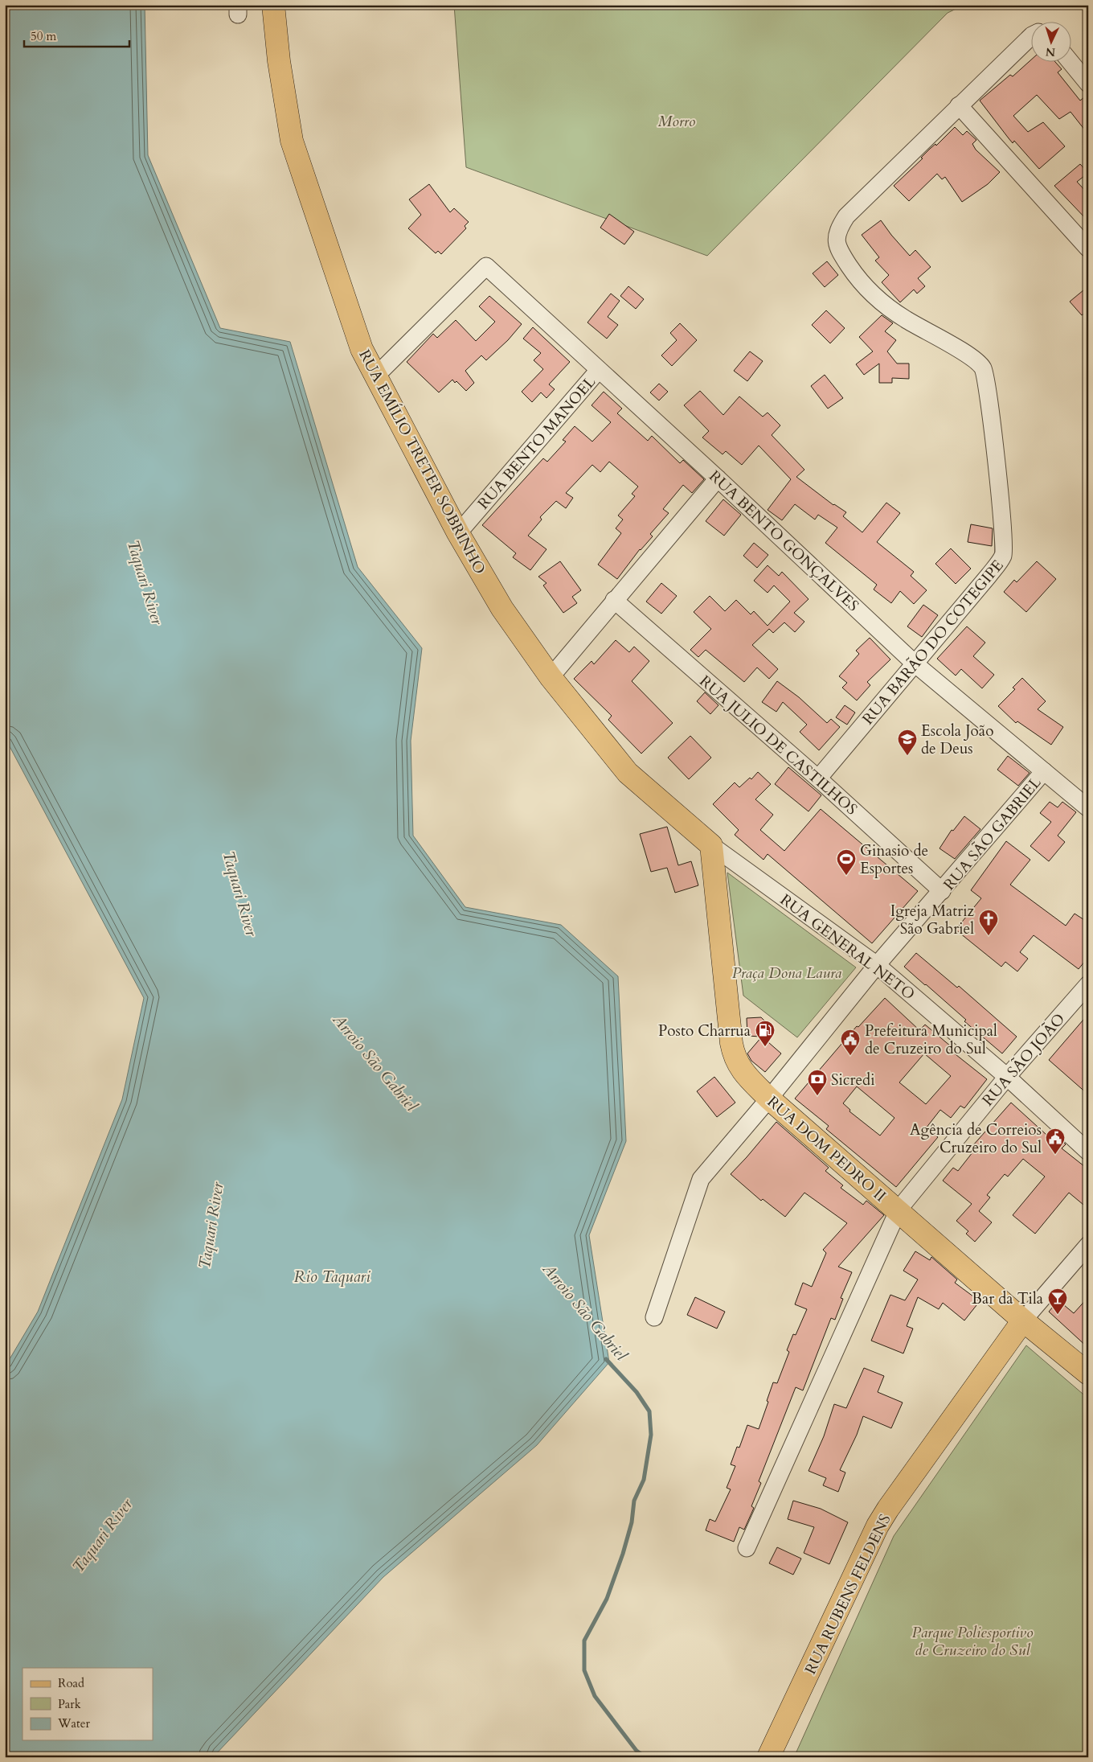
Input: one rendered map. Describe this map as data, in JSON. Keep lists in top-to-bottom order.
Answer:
{
  "streets": {
    "main road": ["RUA EMÍLIO TRETER SOBRINHO", "RUA DOM PEDRO II", "RUA RUBENS FELDENS"],
    "street": [
      "RUA BENTO MANOEL",
      "RUA BENTO GONÇALVES",
      "RUA BARÃO DO COTEGIPE",
      "RUA JULIO DE CASTILHOS",
      "RUA SÃO GABRIEL",
      "RUA GENERAL NETO",
      "RUA SÃO JOÃO"
    ]
  },
  "crossings": [
    ["RUA BENTO MANOEL", "RUA EMÍLIO TRETER SOBRINHO"],
    ["RUA BENTO MANOEL", "RUA BENTO GONÇALVES"],
    ["RUA EMÍLIO TRETER SOBRINHO", "RUA BENTO GONÇALVES"],
    ["RUA EMÍLIO TRETER SOBRINHO", "RUA GENERAL NETO"],
    ["RUA EMÍLIO TRETER SOBRINHO", "RUA DOM PEDRO II"],
    ["RUA BENTO GONÇALVES", "RUA BARÃO DO COTEGIPE"],
    ["RUA BENTO GONÇALVES", "RUA SÃO GABRIEL"],
    ["RUA BARÃO DO COTEGIPE", "RUA JULIO DE CASTILHOS"],
    ["RUA JULIO DE CASTILHOS", "RUA SÃO GABRIEL"],
    ["RUA SÃO GABRIEL", "RUA GENERAL NETO"],
    ["RUA SÃO GABRIEL", "RUA DOM PEDRO II"],
    ["RUA GENERAL NETO", "RUA SÃO JOÃO"],
    ["RUA GENERAL NETO", "RUA DOM PEDRO II"],
    ["RUA SÃO JOÃO", "RUA DOM PEDRO II"],
    ["RUA DOM PEDRO II", "RUA RUBENS FELDENS"]
  ],
  "water": ["Taquari River", "Arroio São Gabriel", "Rio Taquari"],
  "parks": ["Morro", "Praça Dona Laura", "Parque Poliesportivo de Cruzeiro do Sul"],
  "places": {
    "school or university": ["Escola João de Deus"],
    "sports": ["Ginasio de Esportes"],
    "church": ["Igreja Matriz São Gabriel"],
    "fuel station": ["Posto Charrua"],
    "public building": ["Prefeitura Municipal de Cruzeiro do Sul", "Agência de Correios Cruzeiro do Sul"],
    "bank": ["Sicredi"],
    "bar": ["Bar da Tila"]
  },
  "legend": ["Road", "Park", "Water"],
  "scale_bar": "50 m",
  "north": "bottom"
}
